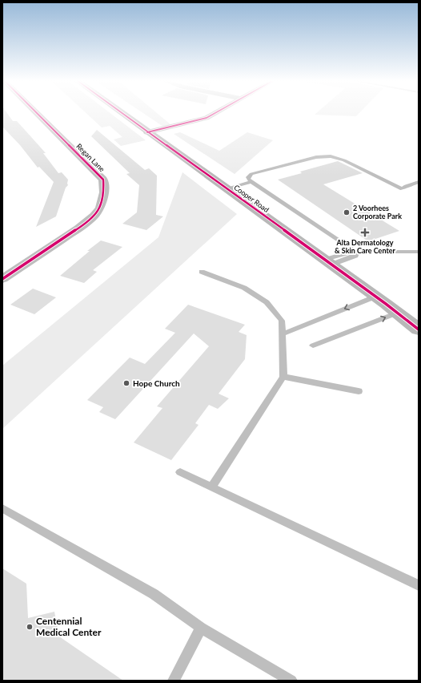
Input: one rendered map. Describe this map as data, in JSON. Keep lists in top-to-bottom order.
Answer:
{
  "streets": {
    "street": ["Regan Lane", "Cooper Road"]
  },
  "places": {
    "other": ["2 Voorhees Corporate Park", "Hope Church", "Centennial Medical Center"],
    "health": ["Alta Dermatology & Skin Care Center"]
  }
}
